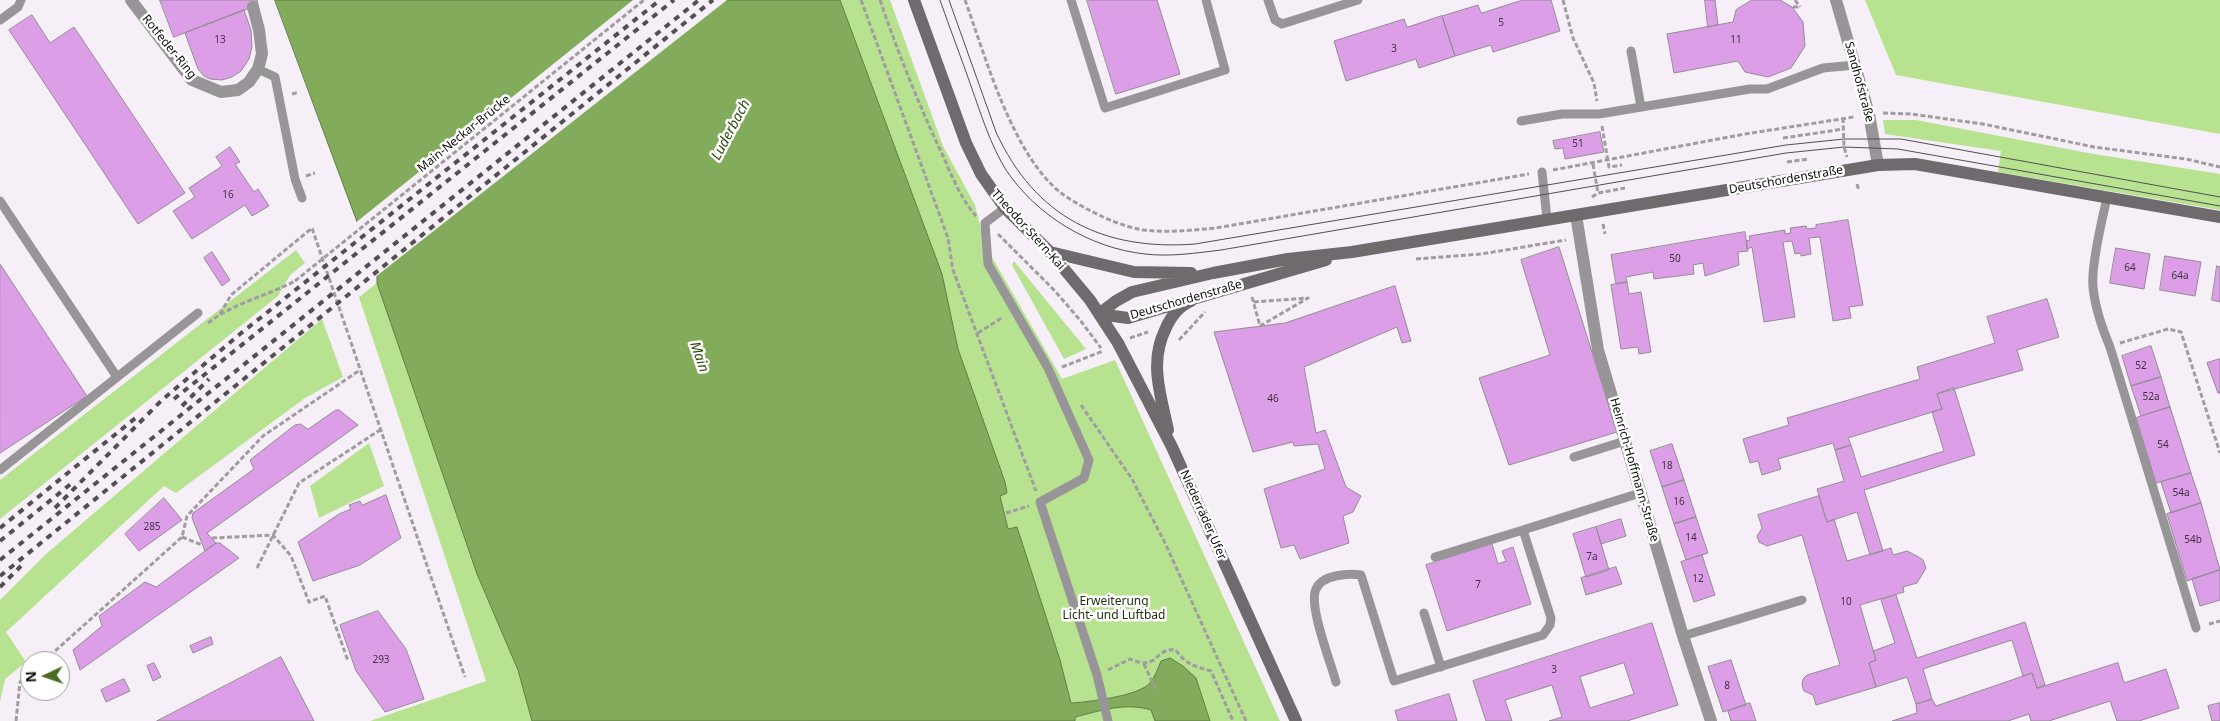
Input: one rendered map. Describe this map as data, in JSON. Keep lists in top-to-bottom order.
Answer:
{
  "streets": {
    "main road": ["Deutschordenstraße", "Theodor-Stern-Kai", "Niederräder Ufer"],
    "street": ["Rotfeder-Ring", "Sandhofstraße", "Heinrich-Hoffmann-Straße"],
    "path": ["Main-Neckar-Brücke"]
  },
  "crossings": [
    ["Sandhofstraße", "Deutschordenstraße"],
    ["Deutschordenstraße", "Theodor-Stern-Kai"],
    ["Deutschordenstraße", "Heinrich-Hoffmann-Straße"],
    ["Deutschordenstraße", "Niederräder Ufer"],
    ["Theodor-Stern-Kai", "Niederräder Ufer"]
  ],
  "water": ["Luderbach", "Main"],
  "parks": ["Erweiterung Licht- und Luftbad"],
  "house_numbers": [
    "5",
    "13",
    "11",
    "3",
    "51",
    "16",
    "50",
    "64",
    "64a",
    "52",
    "52a",
    "46",
    "54",
    "18",
    "54a",
    "16",
    "285",
    "14",
    "54b",
    "7a",
    "12",
    "7",
    "10",
    "293",
    "3",
    "8"
  ],
  "north": "left"
}
